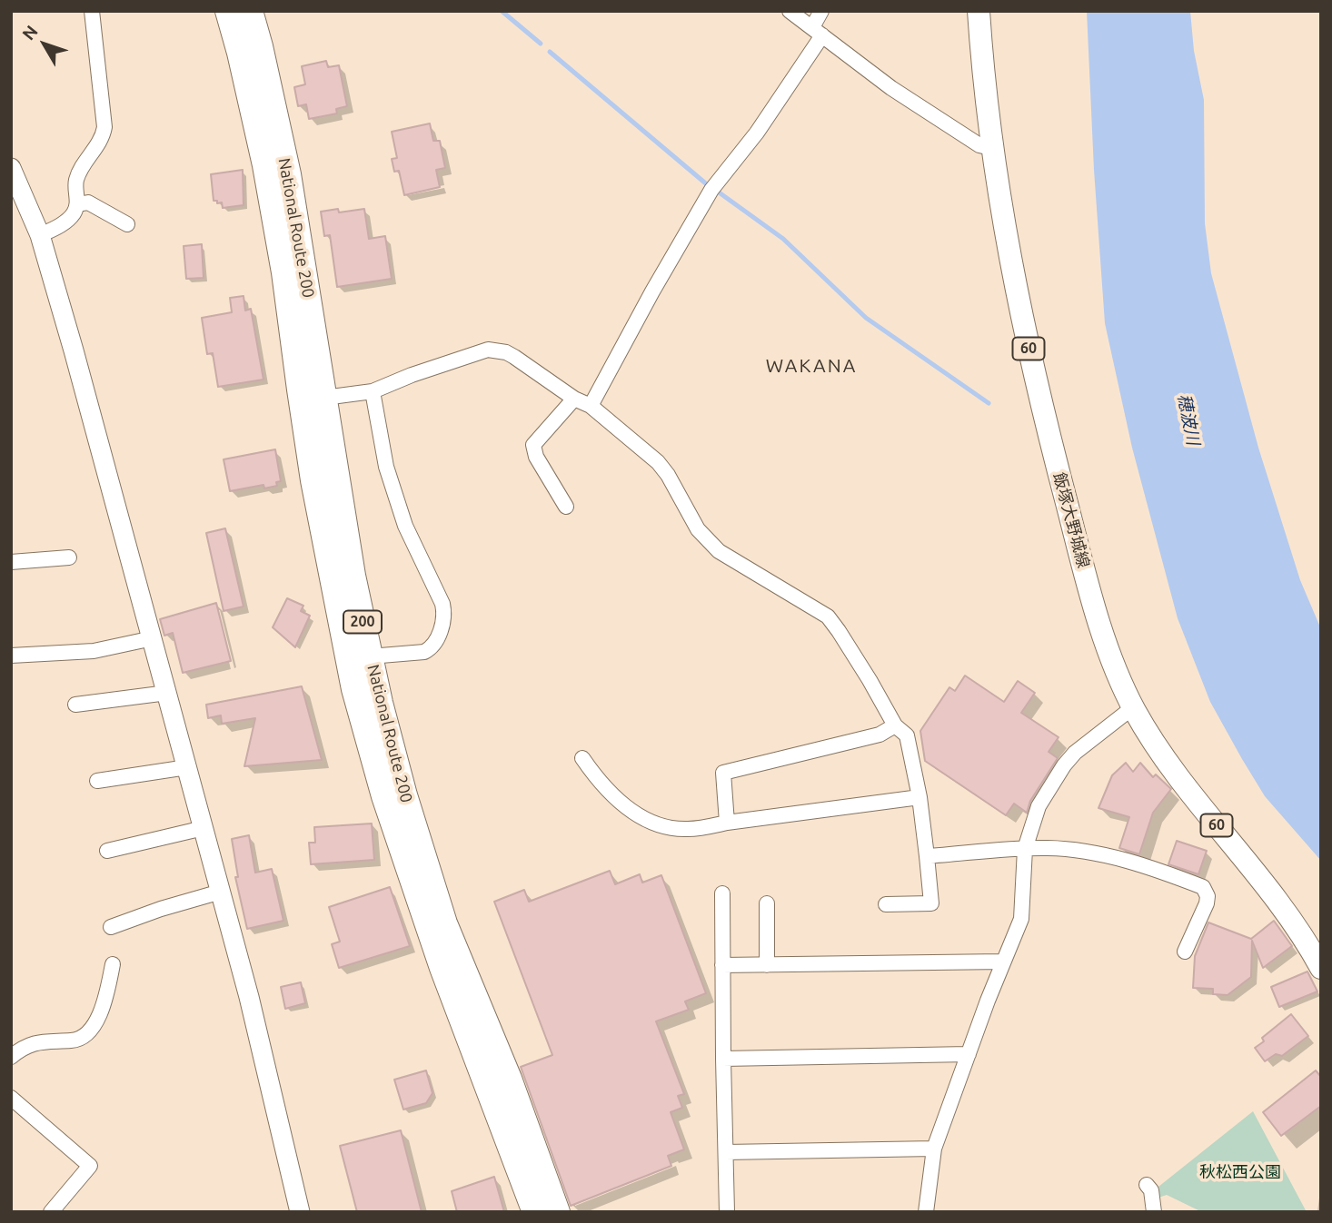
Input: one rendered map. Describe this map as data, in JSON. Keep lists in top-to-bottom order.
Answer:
{
  "streets": {
    "highway": ["National Route 200", "200"],
    "main road": ["60", "飯塚大野城線"]
  },
  "districts": ["WAKANA"],
  "water": ["穂波川"],
  "parks": ["秋松西公園"],
  "north": "top left"
}
